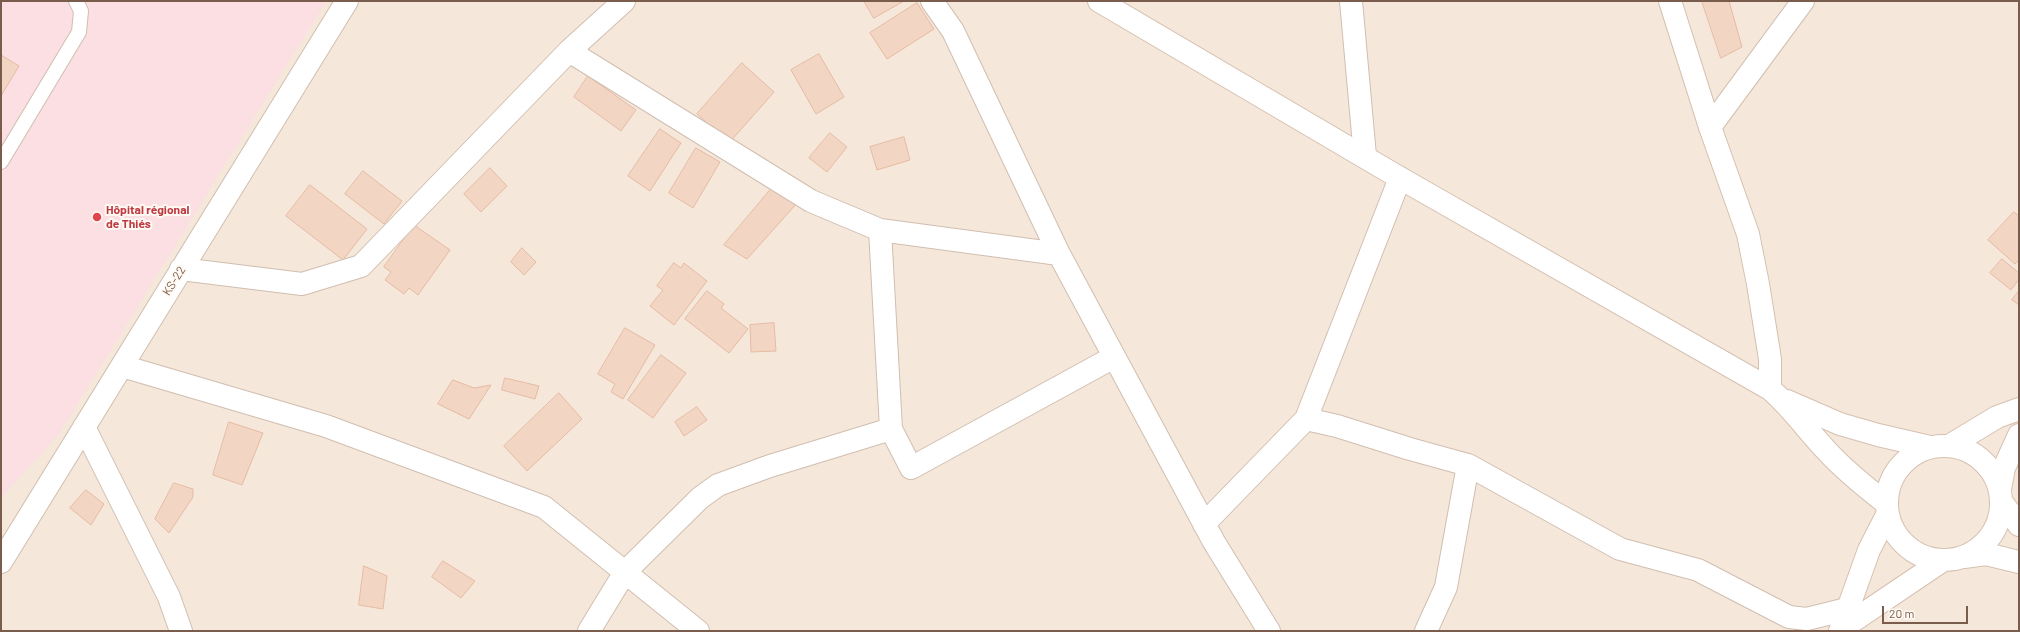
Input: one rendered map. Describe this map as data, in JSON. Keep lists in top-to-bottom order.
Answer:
{
  "streets": {
    "street": ["KS-22"]
  },
  "places": ["Hôpital régional de Thiés"],
  "scale_bar": "20 m"
}
